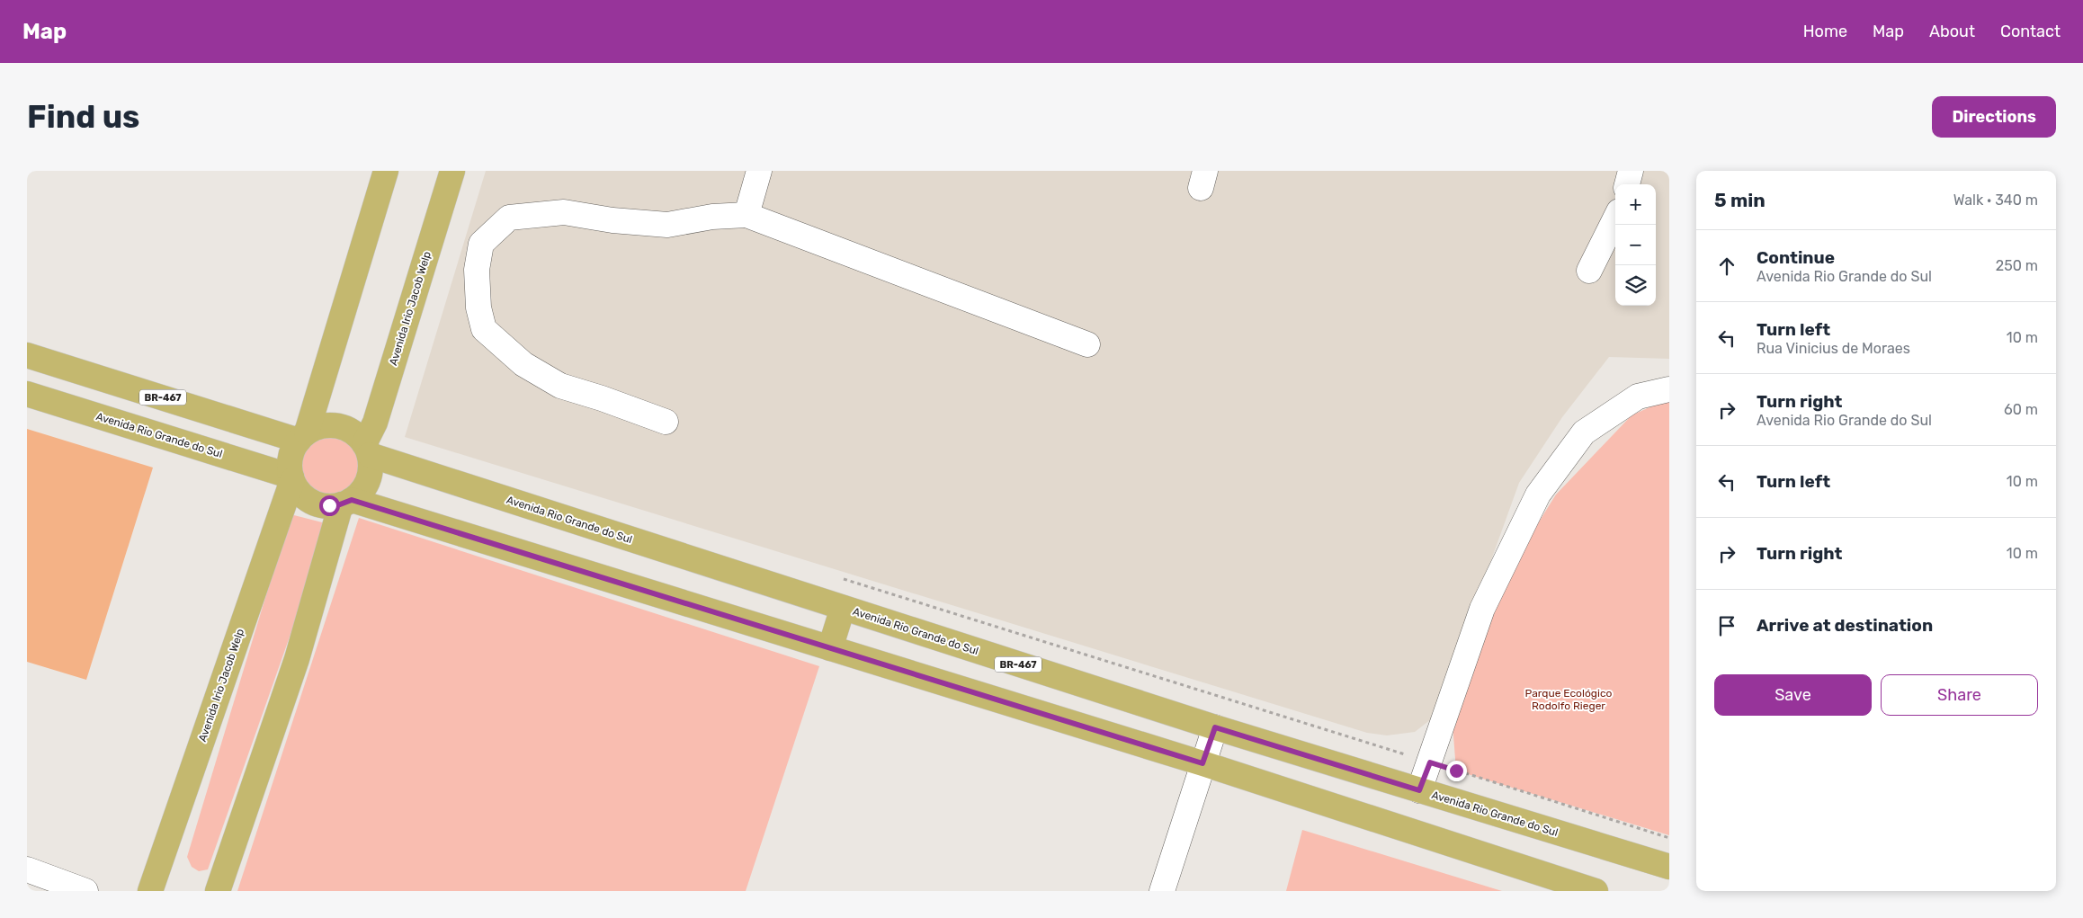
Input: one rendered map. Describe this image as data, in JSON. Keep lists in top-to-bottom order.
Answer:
{
  "streets": {
    "main road": ["Avenida Irio Jacob Welp", "BR-467", "Avenida Rio Grande do Sul"]
  },
  "crossings": [
    ["Avenida Irio Jacob Welp", "BR-467"],
    ["Avenida Irio Jacob Welp", "Avenida Rio Grande do Sul"],
    ["BR-467", "Avenida Rio Grande do Sul"]
  ],
  "parks": ["Parque Ecológico Rodolfo Rieger"],
  "page": {
    "header": "Map",
    "nav": [
      "Home",
      "Map",
      "About",
      "Contact"
    ],
    "buttons": [
      "Directions",
      ["Save", "Share"]
    ],
    "title": "Find us",
    "heading": ["5 min", "Walk · 340 m"],
    "map_buttons": ["+", "−"],
    "list": [
      ["Continue", "Avenida Rio Grande do Sul", "250 m"],
      ["Turn left", "Rua Vinicius de Moraes", "10 m"],
      ["Turn right", "Avenida Rio Grande do Sul", "60 m"],
      ["Turn left", "10 m"],
      ["Turn right", "10 m"],
      "Arrive at destination"
    ]
  }
}
